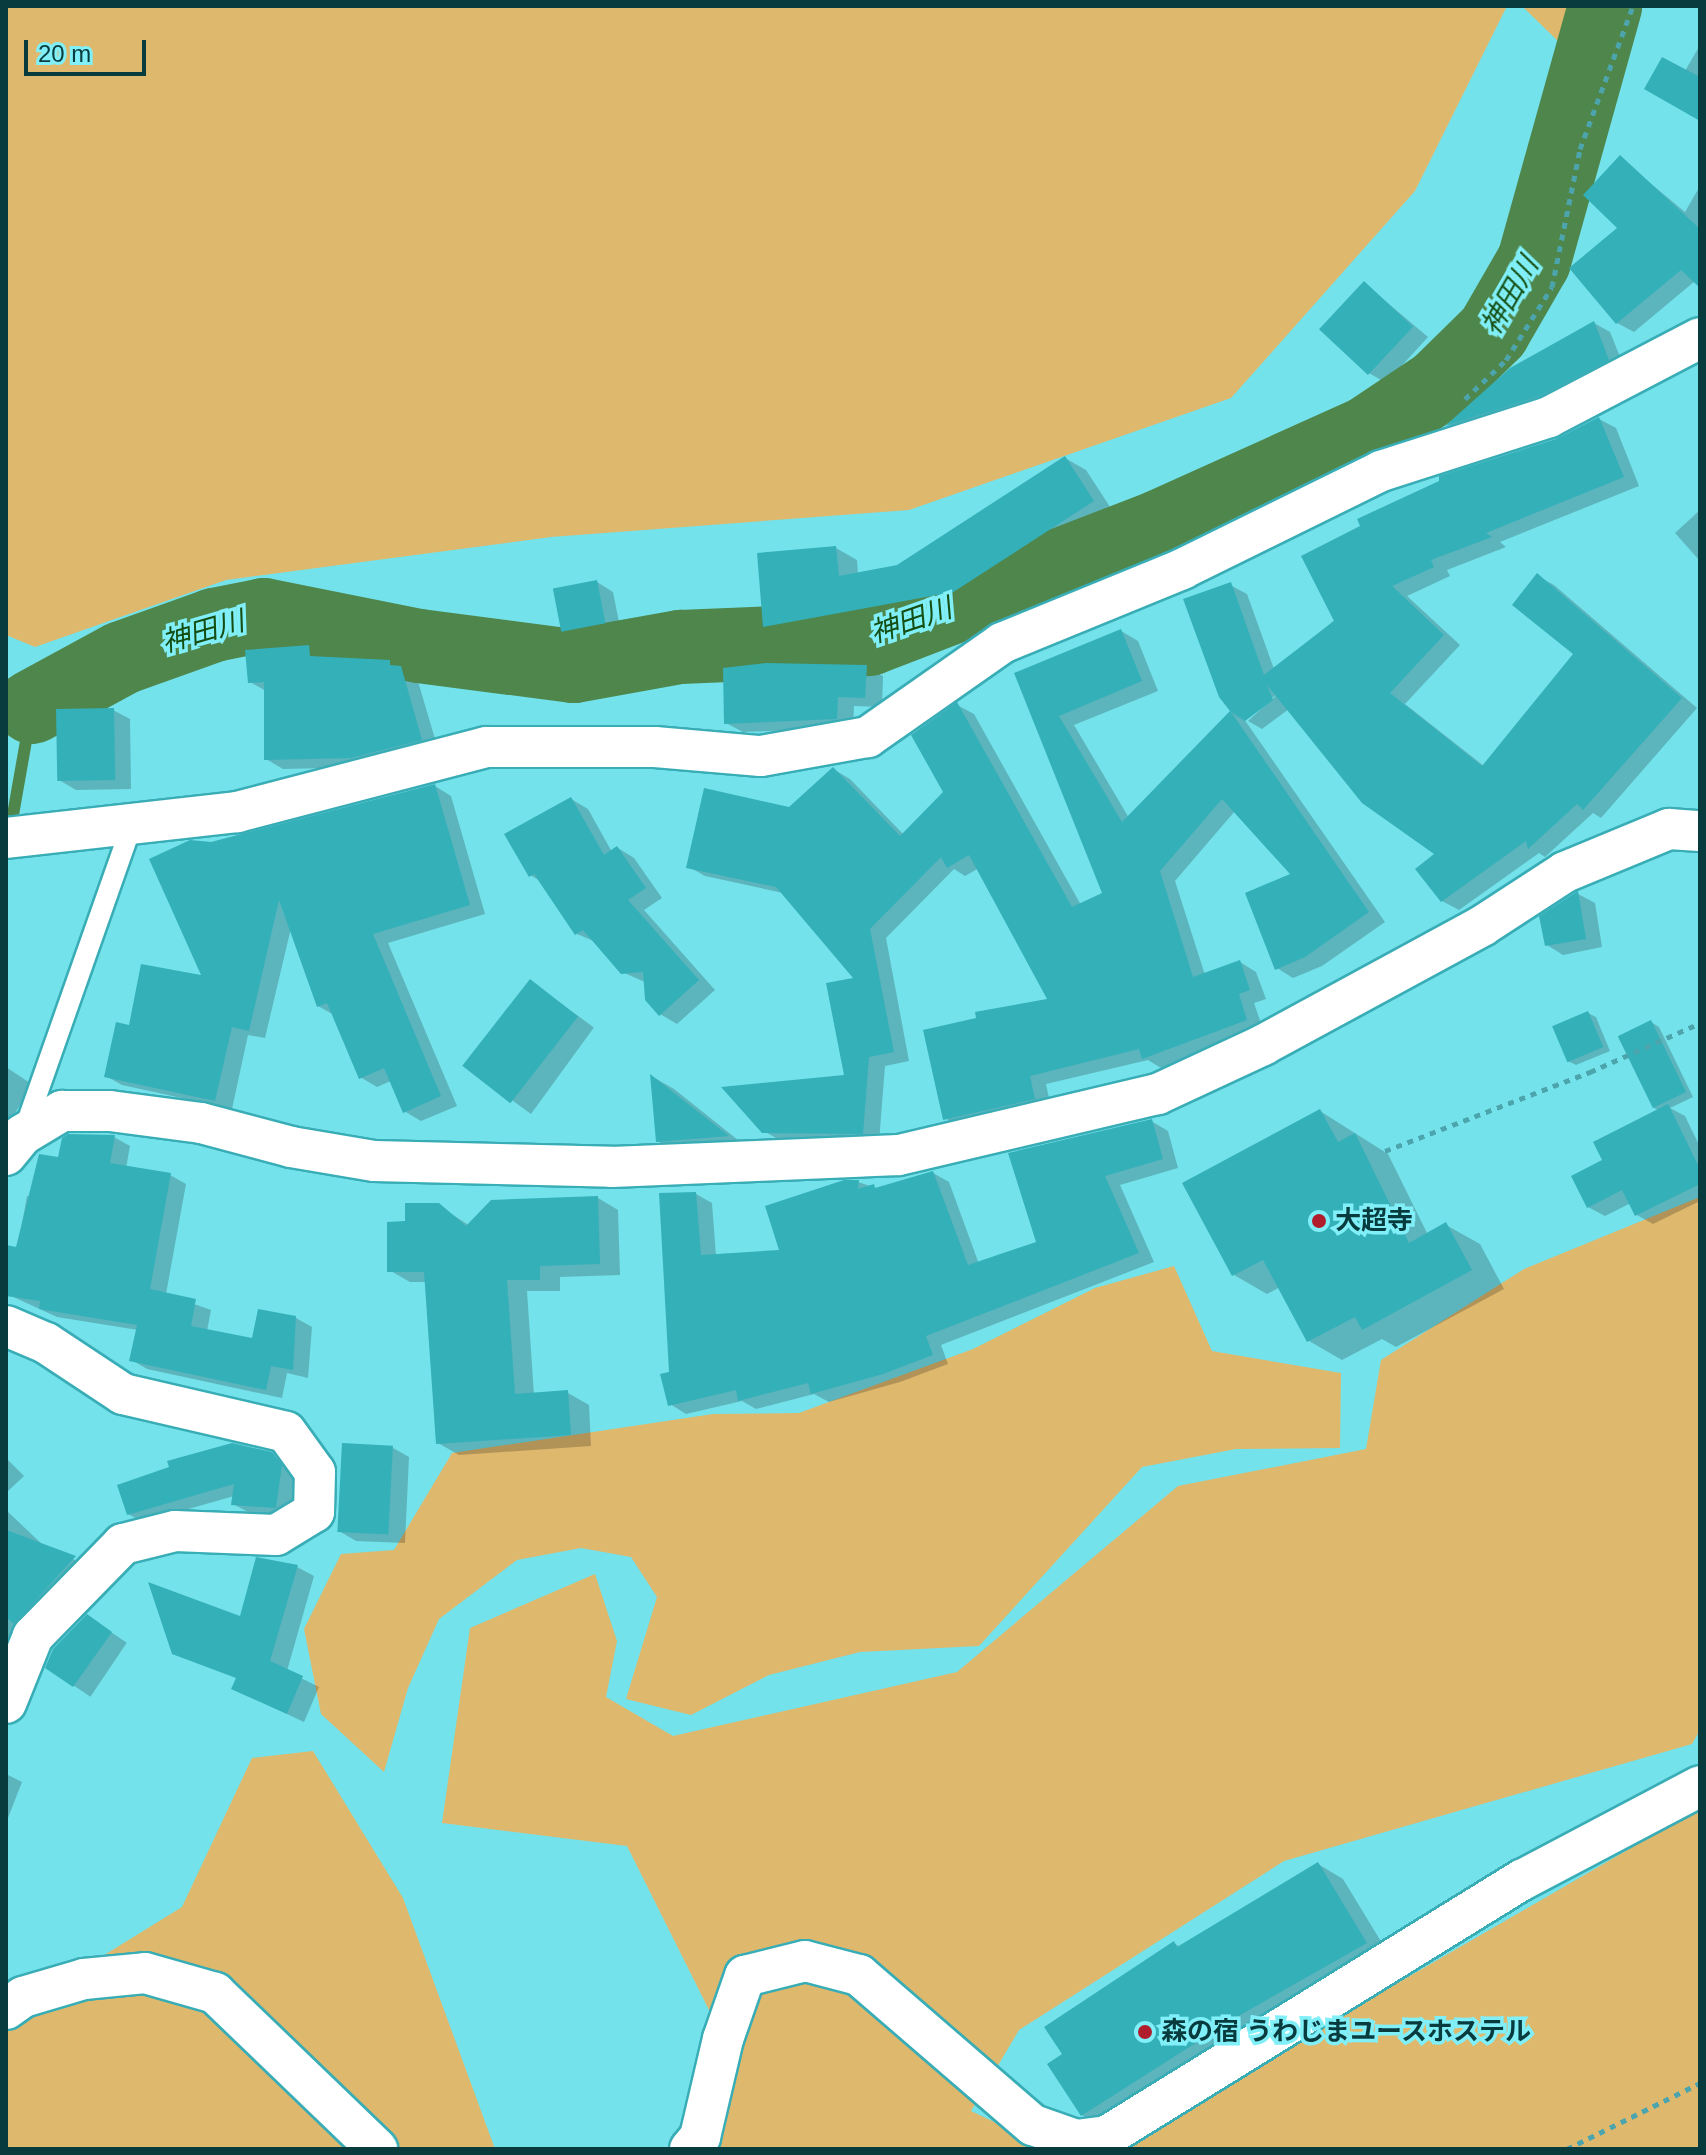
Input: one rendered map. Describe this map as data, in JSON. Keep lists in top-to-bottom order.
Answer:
{
  "water": ["神田川"],
  "places": ["大超寺", "森の宿 うわじまユースホステル"],
  "scale_bar": "20 m"
}
